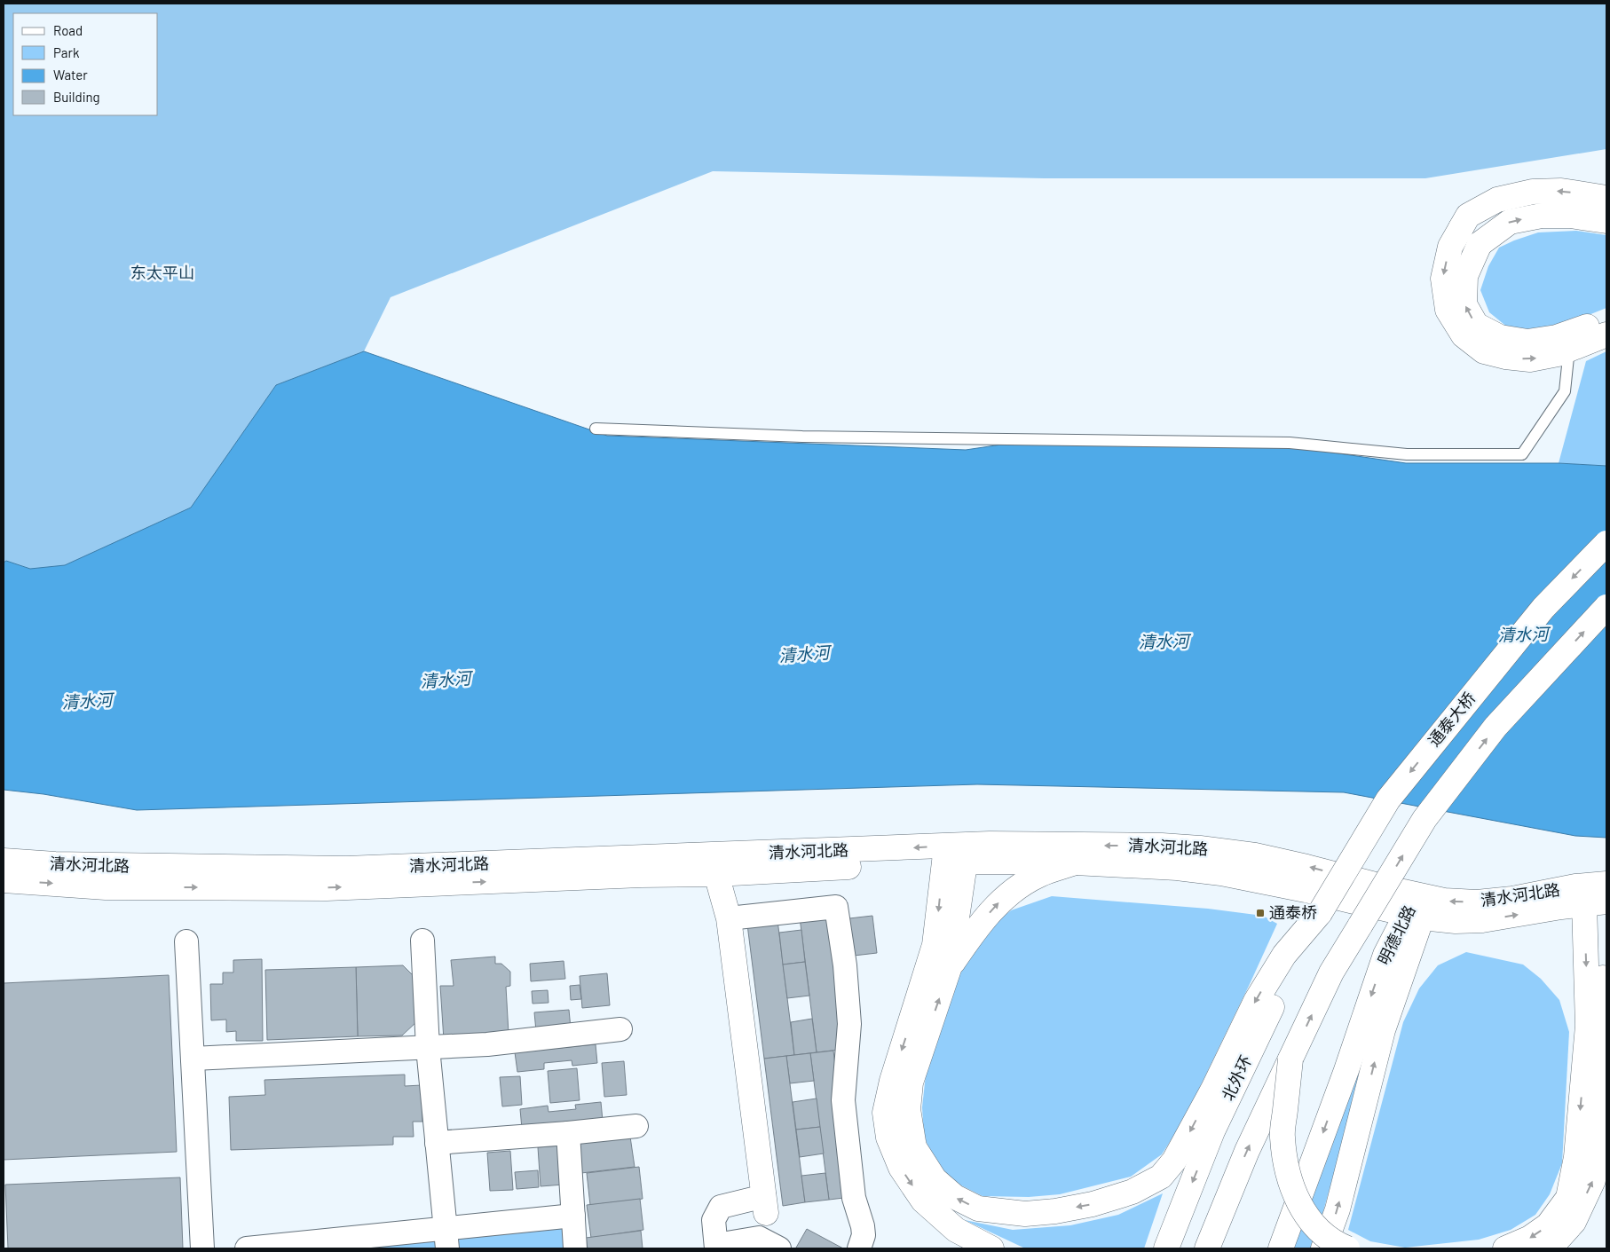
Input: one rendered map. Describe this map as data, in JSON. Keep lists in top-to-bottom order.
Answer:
{
  "streets": {
    "main road": [
      "通泰大桥",
      "清水河北路",
      "明德北路",
      "北外环"
    ]
  },
  "crossings": [
    ["通泰大桥", "北外环"],
    ["清水河北路", "明德北路"]
  ],
  "water": ["清水河"],
  "parks": ["东太平山"],
  "places": {
    "transit": ["通泰桥"]
  },
  "legend": [
    "Road",
    "Park",
    "Water",
    "Building"
  ]
}
